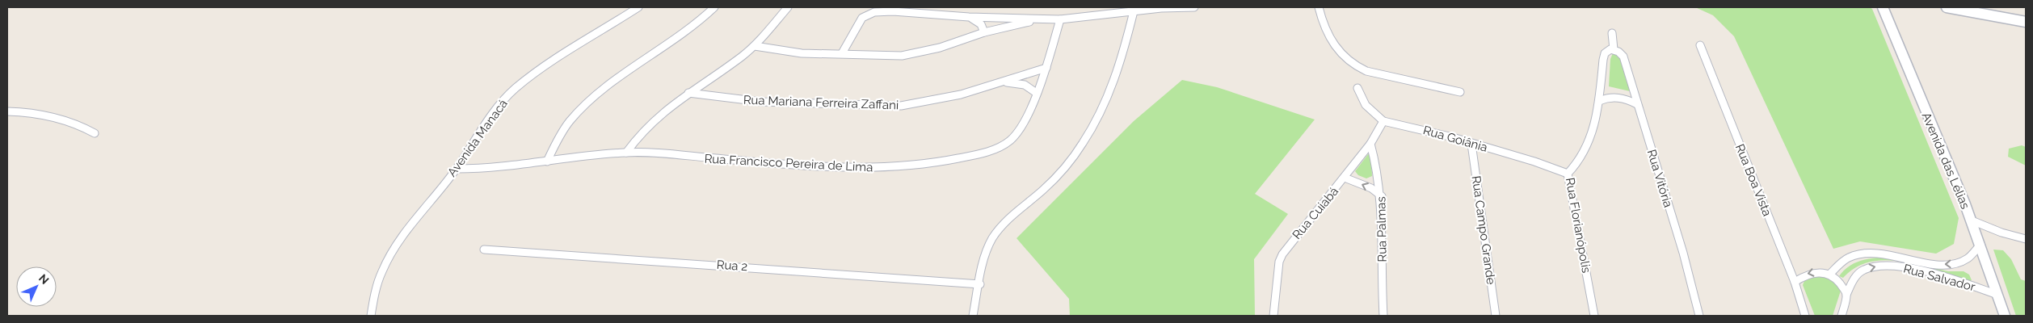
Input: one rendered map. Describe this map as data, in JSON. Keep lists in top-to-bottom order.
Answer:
{
  "streets": {
    "street": [
      "Rua Mariana Ferreira Zaffani",
      "Avenida Manacá",
      "Rua Goiânia",
      "Avenida das Lélias",
      "Rua Francisco Pereira de Lima",
      "Rua Vitória",
      "Rua Boa Vista",
      "Rua Cuiabá",
      "Rua Florianópolis",
      "Rua Palmas",
      "Rua Campo Grande",
      "Rua 2",
      "Rua Salvador"
    ]
  },
  "crossings": [
    ["Rua Mariana Ferreira Zaffani", "Rua Francisco Pereira de Lima"],
    ["Avenida Manacá", "Rua Francisco Pereira de Lima"],
    ["Rua Goiânia", "Rua Cuiabá"],
    ["Rua Goiânia", "Rua Florianópolis"],
    ["Rua Goiânia", "Rua Campo Grande"],
    ["Avenida das Lélias", "Rua Salvador"],
    ["Rua Vitória", "Rua Florianópolis"],
    ["Rua Cuiabá", "Rua Palmas"]
  ],
  "north": "top right"
}
